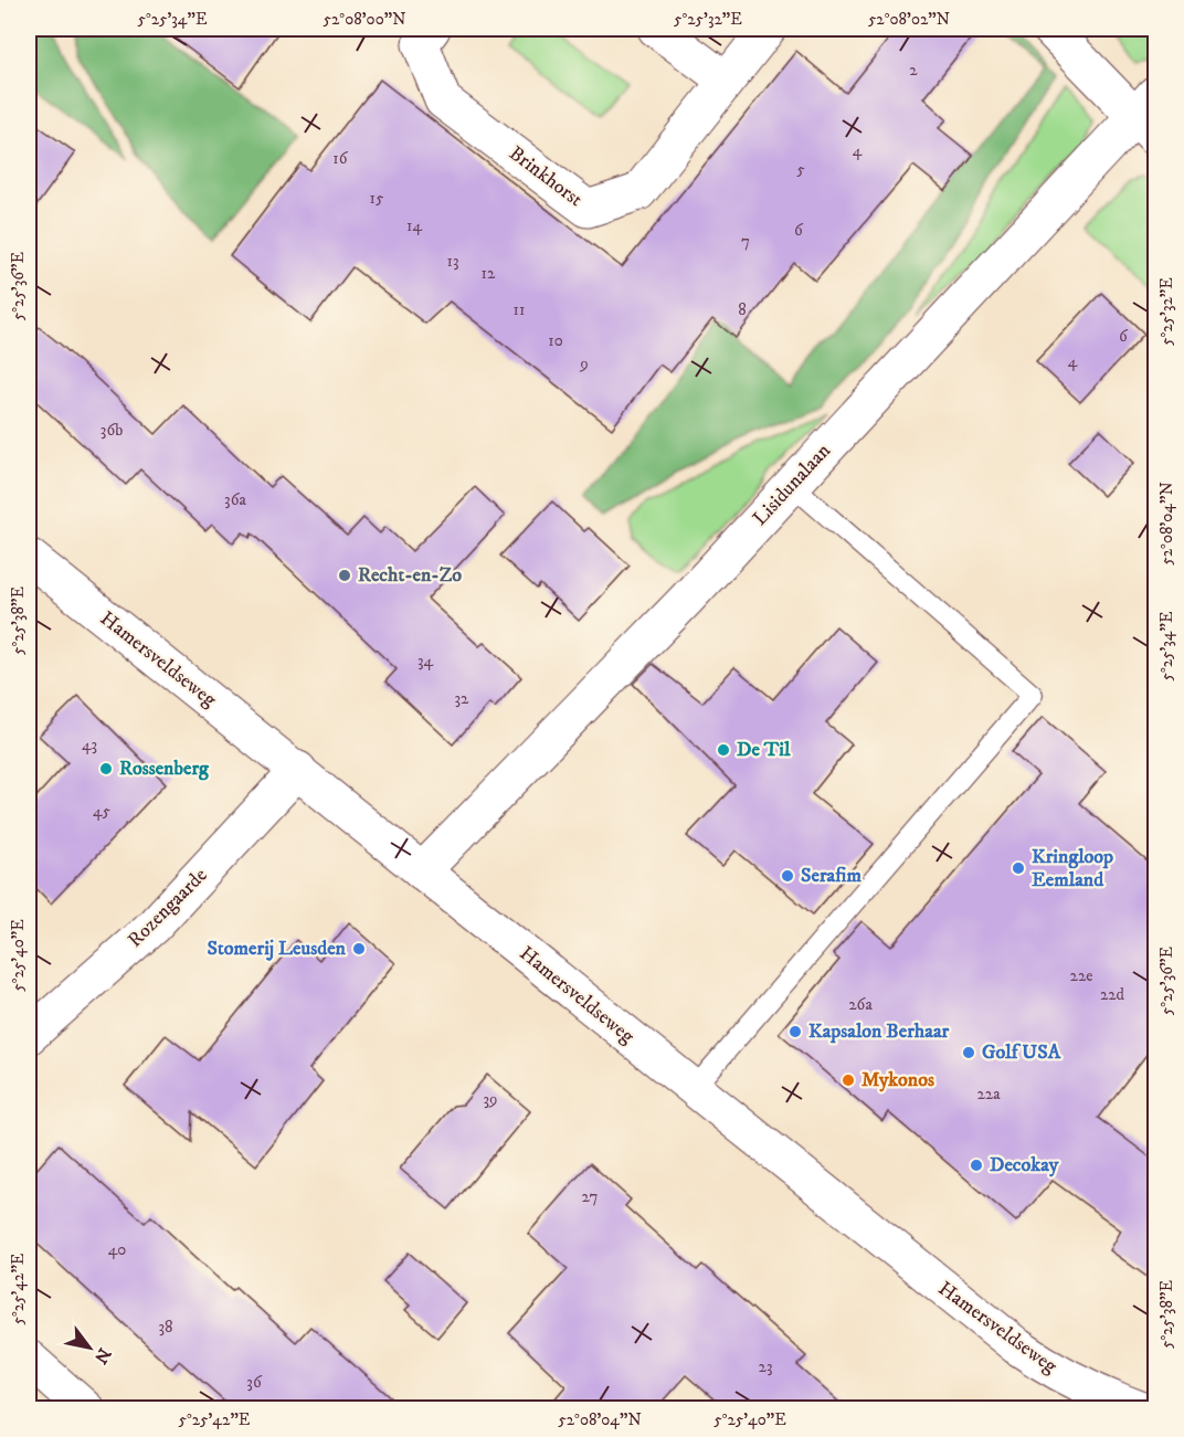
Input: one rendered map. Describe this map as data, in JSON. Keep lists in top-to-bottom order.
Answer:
{
  "streets": {
    "street": [
      "Brinkhorst",
      "Lisidunalaan",
      "Hamersveldseweg",
      "Rozengaarde"
    ]
  },
  "crossings": [
    ["Lisidunalaan", "Hamersveldseweg"],
    ["Hamersveldseweg", "Rozengaarde"]
  ],
  "places": [
    "Recht-en-Zo",
    "De Til",
    "Rossenberg",
    "Kringloop Eemland",
    "Serafim",
    "Stomerij Leusden",
    "Kapsalon Berhaar",
    "Golf USA",
    "Mykonos",
    "Decokay"
  ],
  "house_numbers": [
    "2",
    "4",
    "16",
    "5",
    "15",
    "14",
    "6",
    "7",
    "13",
    "12",
    "11",
    "8",
    "6",
    "10",
    "4",
    "9",
    "36b",
    "36a",
    "34",
    "32",
    "43",
    "45",
    "22e",
    "22d",
    "26a",
    "22a",
    "39",
    "27",
    "40",
    "38",
    "23",
    "36"
  ],
  "north": "bottom right",
  "coordinates": [
    "5°25'34\"E",
    "52°08'00\"N",
    "5°25'32\"E",
    "52°08'02\"N",
    "5°25'36\"E",
    "52°08'04\"N",
    "5°25'38\"E",
    "5°25'40\"E",
    "5°25'42\"E"
  ]
}
